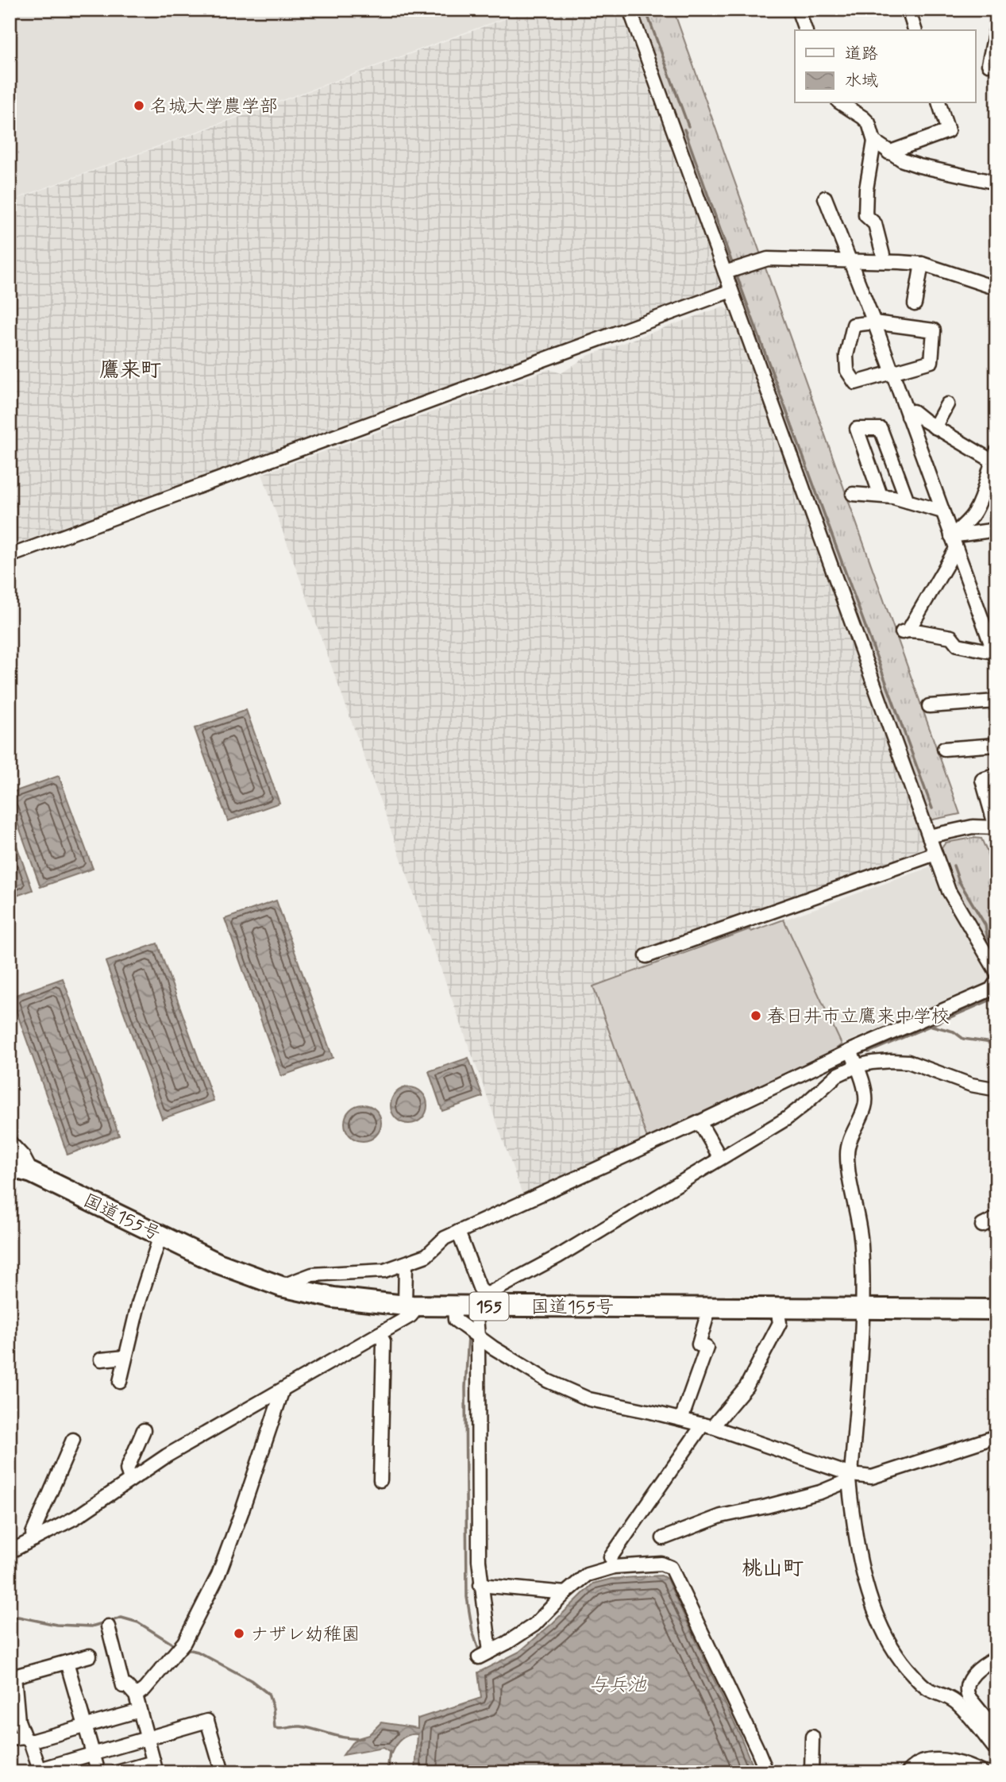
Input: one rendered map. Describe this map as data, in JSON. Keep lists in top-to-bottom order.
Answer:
{
  "streets": {
    "highway": ["国道155号", "155"]
  },
  "districts": ["鷹来町", "桃山町"],
  "water": ["与兵池"],
  "places": ["名城大学農学部", "春日井市立鷹来中学校", "ナザレ幼稚園"],
  "legend": ["道路", "水域"]
}
